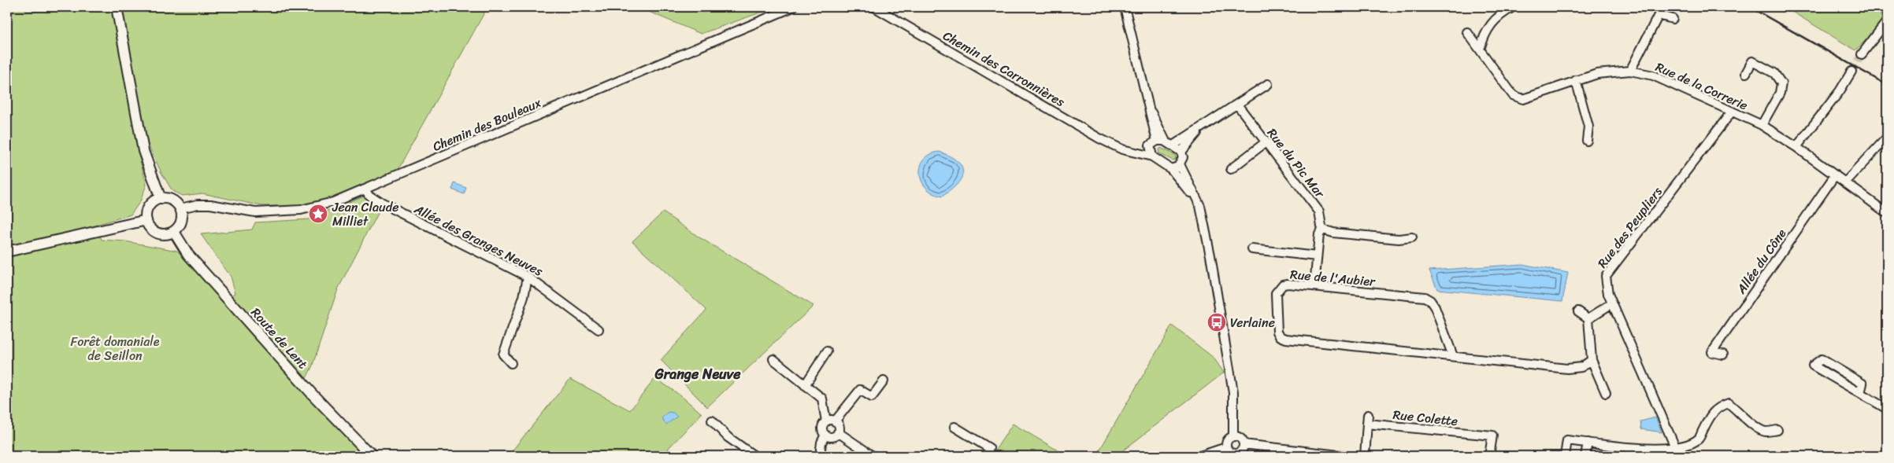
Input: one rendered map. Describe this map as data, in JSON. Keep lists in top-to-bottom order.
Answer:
{
  "streets": {
    "street": [
      "Chemin des Carronnières",
      "Rue de la Correrie",
      "Chemin des Bouleaux",
      "Rue du Pic Mar",
      "Rue des Peupliers",
      "Allée des Granges Neuves",
      "Allée du Cône",
      "Rue de l'Aubier",
      "Route de Lent",
      "Rue Colette"
    ]
  },
  "crossings": [
    ["Rue de la Correrie", "Rue des Peupliers"],
    ["Rue de la Correrie", "Allée du Cône"],
    ["Chemin des Bouleaux", "Allée des Granges Neuves"],
    ["Chemin des Bouleaux", "Route de Lent"]
  ],
  "districts": ["Grange Neuve"],
  "parks": ["Forêt domaniale de Seillon"],
  "places": {
    "place": ["Jean Claude Milliet"],
    "bus stop": ["Verlaine"]
  }
}
